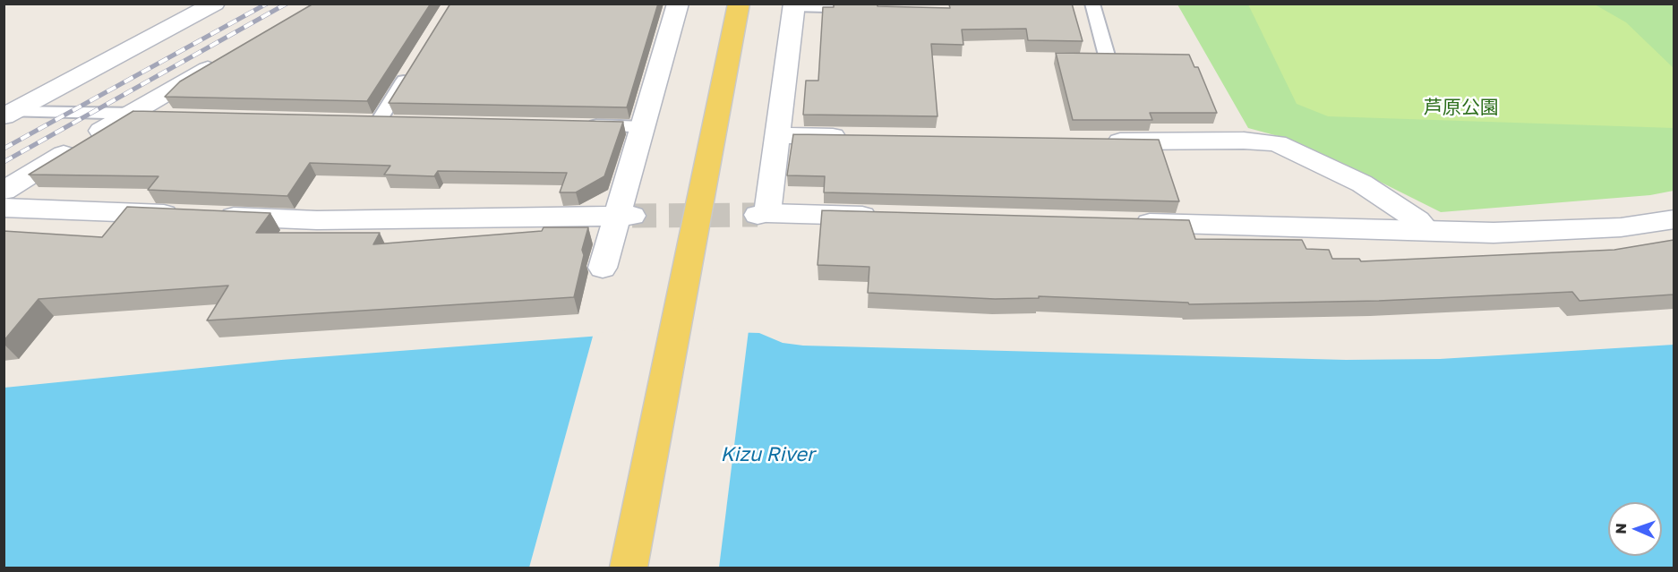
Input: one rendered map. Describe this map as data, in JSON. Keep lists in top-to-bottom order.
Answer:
{
  "water": ["Kizu River"],
  "parks": ["芦原公園"],
  "north": "left"
}
